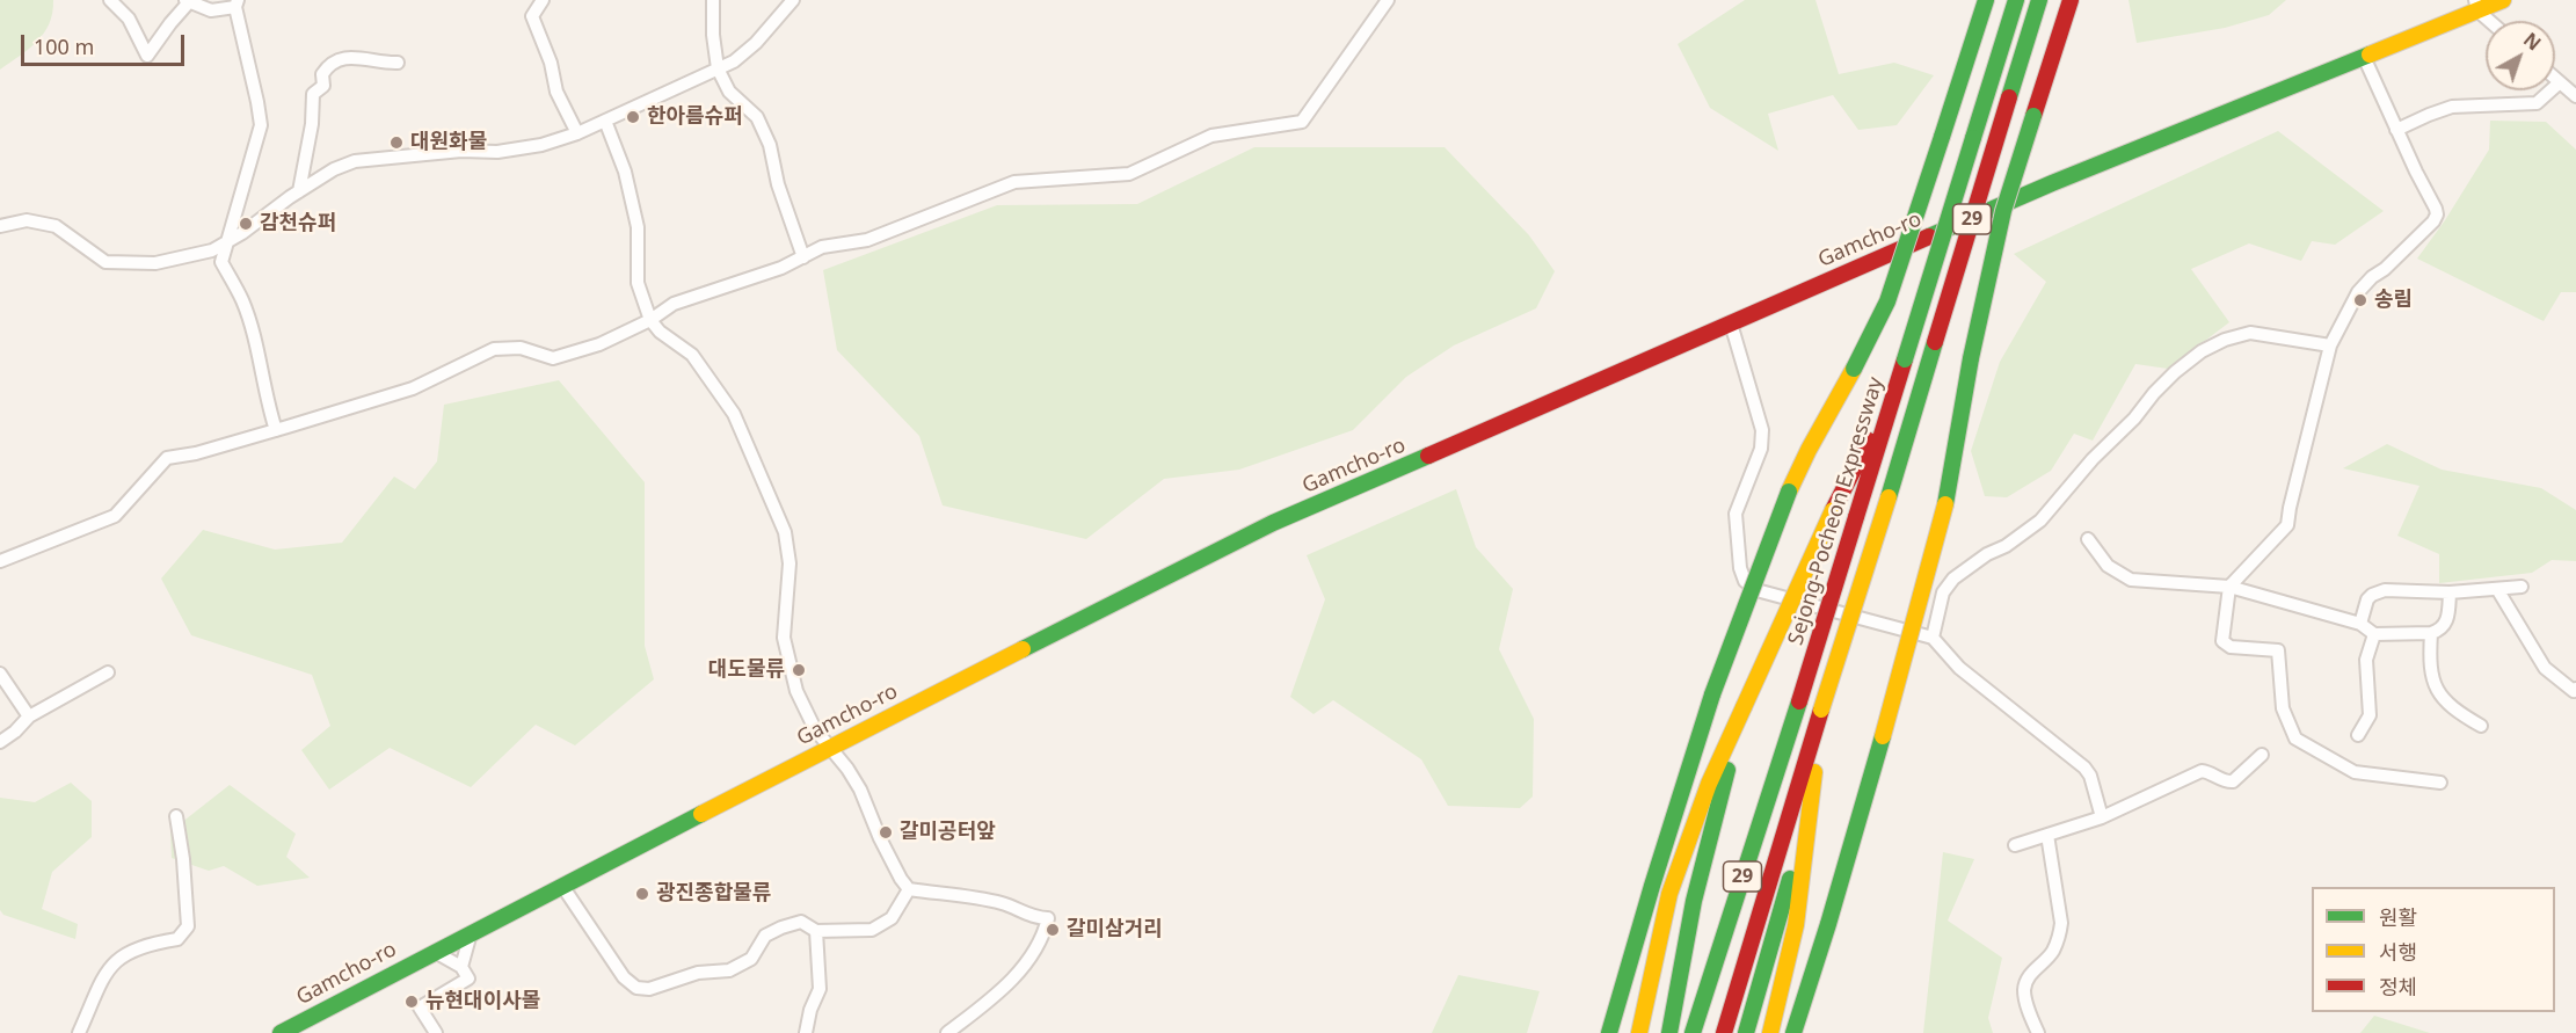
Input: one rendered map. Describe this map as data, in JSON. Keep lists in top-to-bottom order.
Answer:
{
  "streets": {
    "main road": ["29", "Gamcho-ro", "Sejong-Pocheon Expressway"]
  },
  "places": [
    "한아름슈퍼",
    "대원화물",
    "감천슈퍼",
    "송림",
    "대도물류",
    "갈미공터앞",
    "광진종합물류",
    "갈미삼거리",
    "뉴현대이사몰"
  ],
  "legend": ["원활", "서행", "정체"],
  "scale_bar": "100 m",
  "north": "top right"
}
